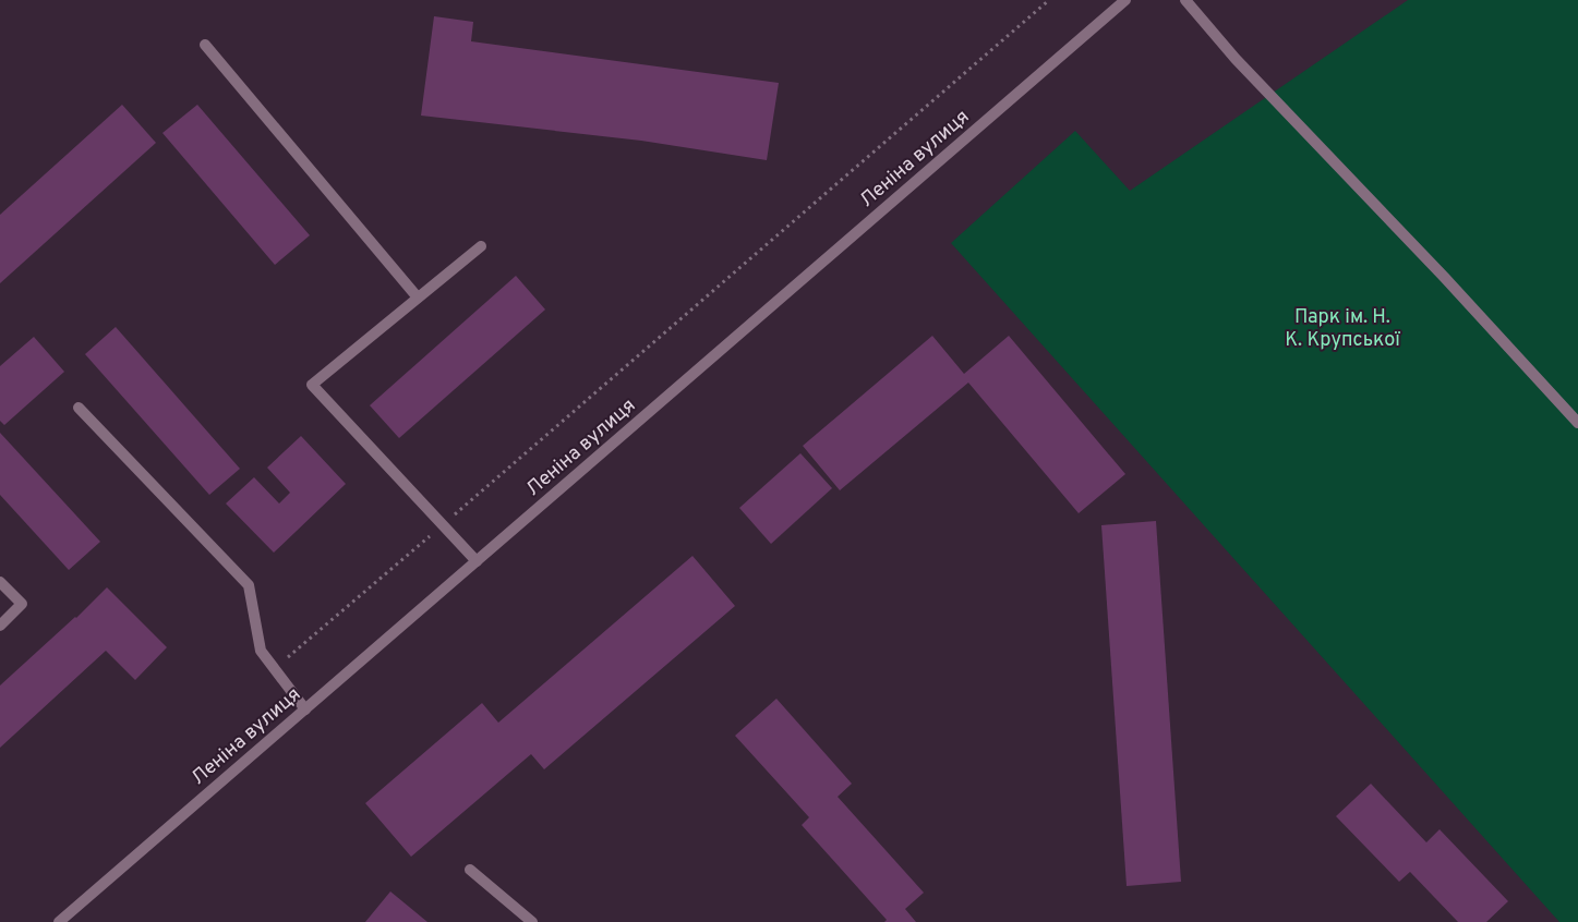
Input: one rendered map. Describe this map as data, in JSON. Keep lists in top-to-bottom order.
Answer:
{
  "streets": {
    "street": ["Леніна вулиця"]
  },
  "parks": ["Парк ім. Н. К. Крупської"]
}
